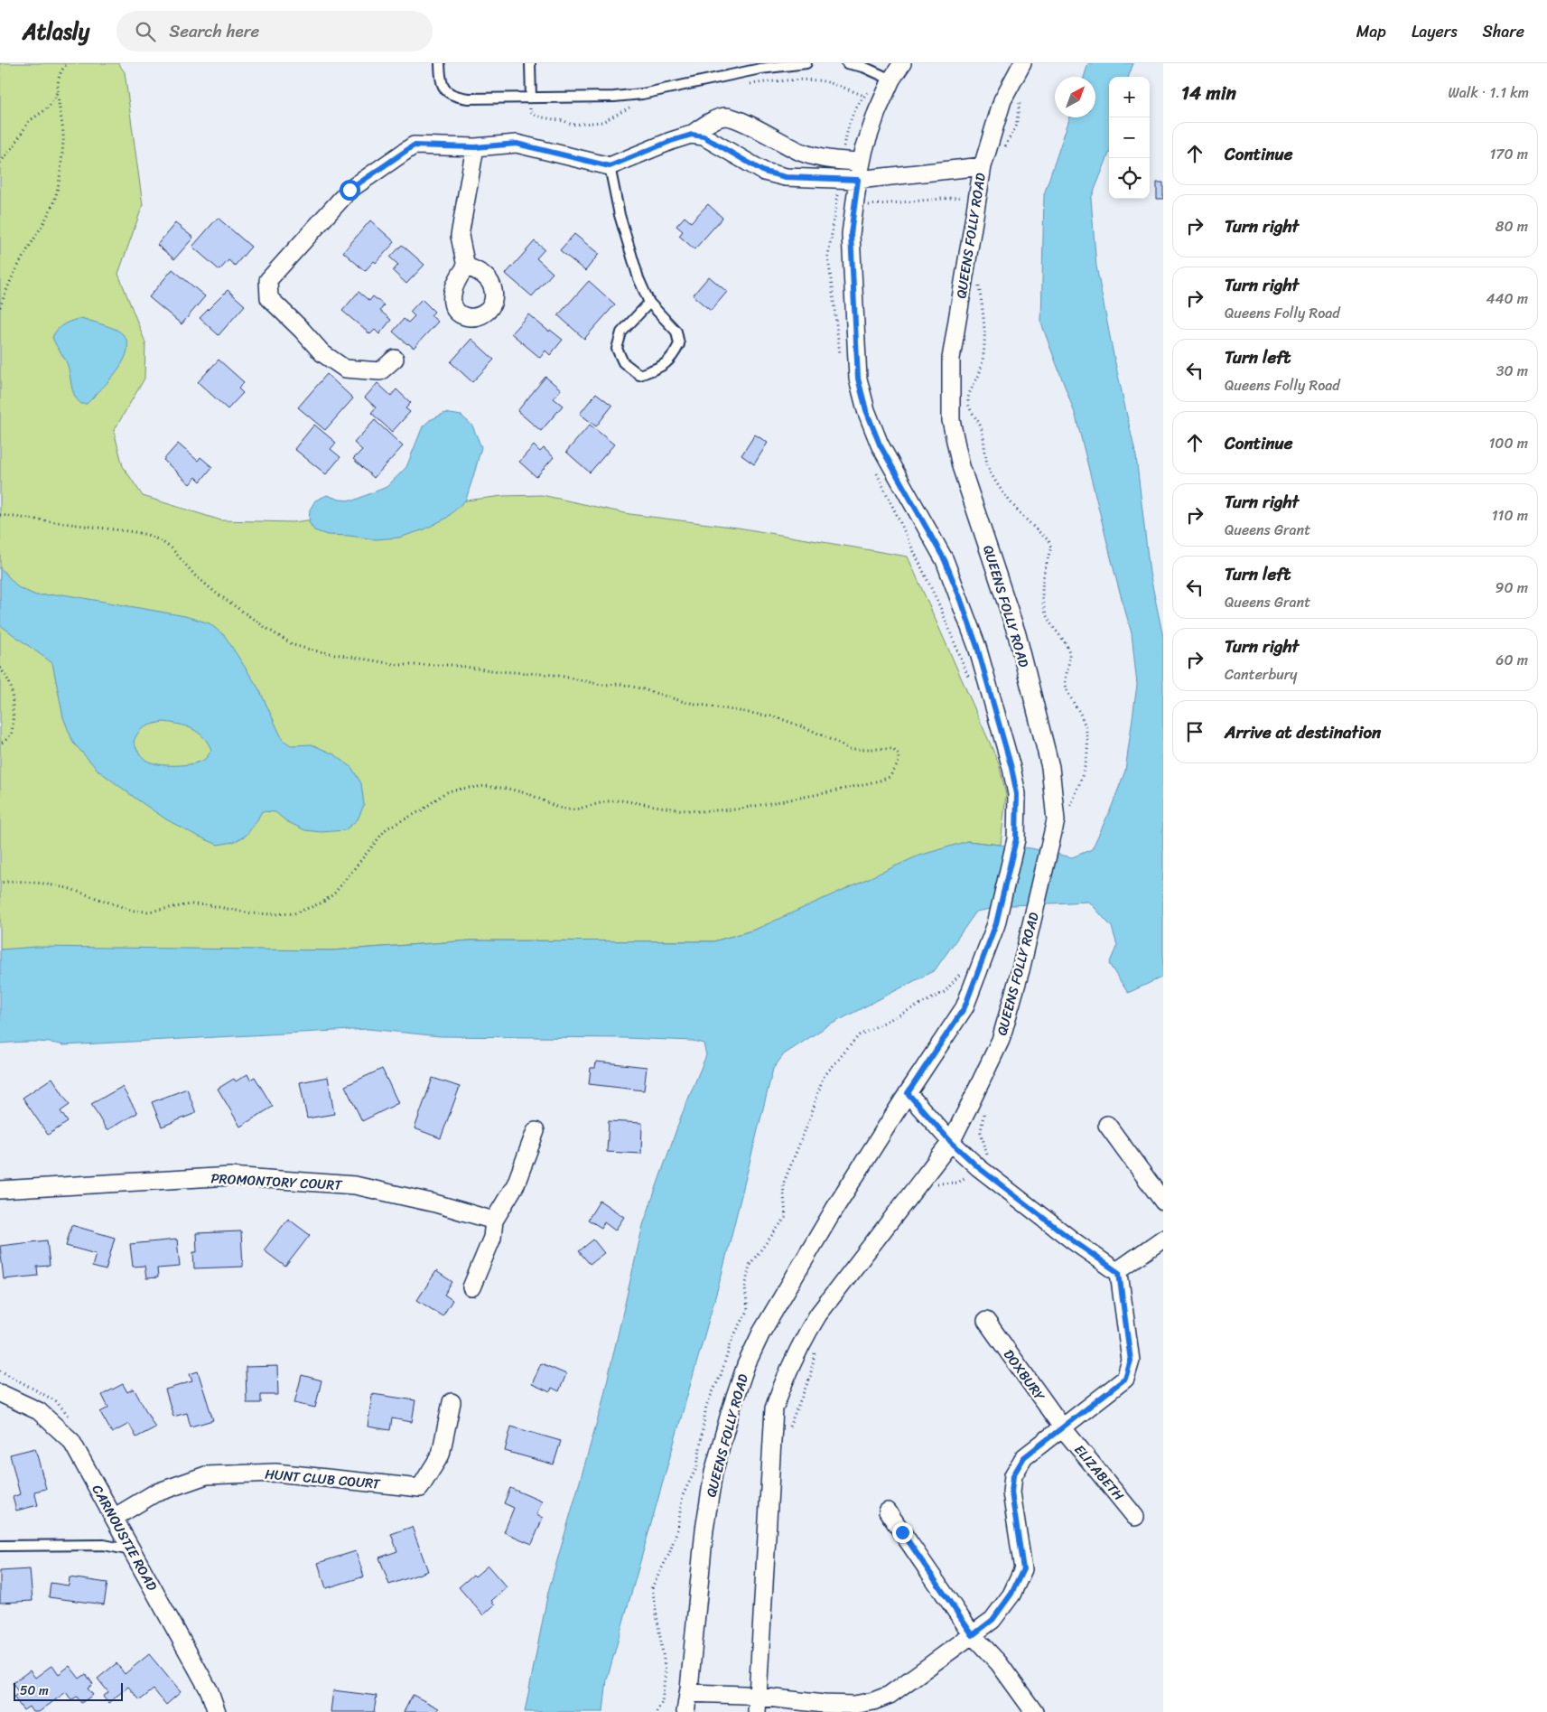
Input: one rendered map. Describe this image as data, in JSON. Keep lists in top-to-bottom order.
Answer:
{
  "streets": {
    "street": [
      "QUEENS FOLLY ROAD",
      "PROMONTORY COURT",
      "DOXBURY",
      "ELIZABETH",
      "HUNT CLUB COURT",
      "CARNOUSTIE ROAD"
    ]
  },
  "crossings": [
    ["DOXBURY", "ELIZABETH"],
    ["HUNT CLUB COURT", "CARNOUSTIE ROAD"]
  ],
  "scale_bar": "50 m",
  "north": "top right",
  "page": {
    "header": "Atlasly",
    "search": "Search here",
    "nav": ["Map", "Layers", "Share"],
    "heading": ["14 min", "Walk · 1.1 km"],
    "map_buttons": ["+", "−"],
    "list": [
      ["Continue", "170 m"],
      ["Turn right", "80 m"],
      ["Turn right", "Queens Folly Road", "440 m"],
      ["Turn left", "Queens Folly Road", "30 m"],
      ["Continue", "100 m"],
      ["Turn right", "Queens Grant", "110 m"],
      ["Turn left", "Queens Grant", "90 m"],
      ["Turn right", "Canterbury", "60 m"],
      "Arrive at destination"
    ],
    "scale": "50 m"
  }
}
